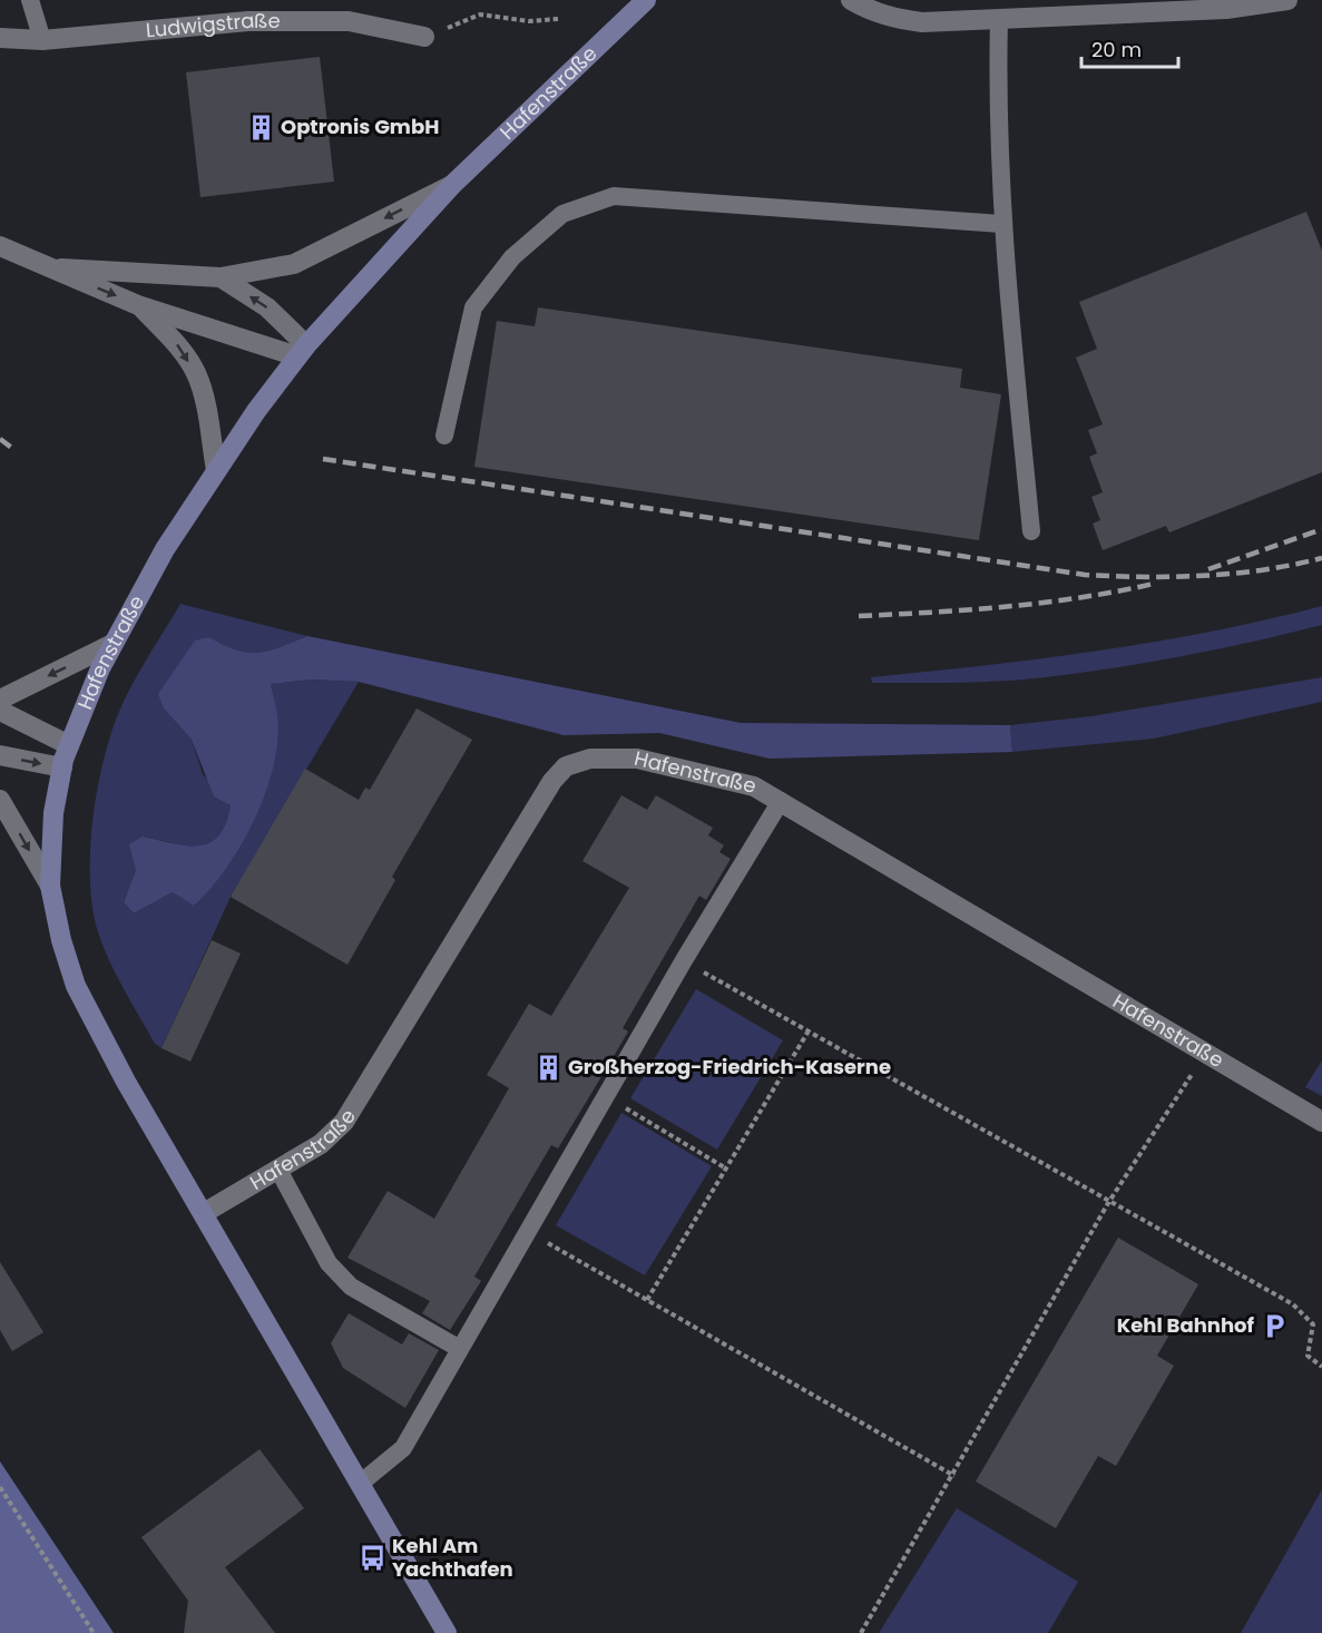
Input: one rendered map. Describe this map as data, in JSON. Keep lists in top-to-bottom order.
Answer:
{
  "streets": {
    "street": ["Ludwigstraße", "Hafenstraße"]
  },
  "places": {
    "building": ["Optronis GmbH", "Großherzog-Friedrich-Kaserne"],
    "parking": ["Kehl Bahnhof"],
    "bus stop": ["Kehl Am Yachthafen"]
  },
  "scale_bar": "20 m"
}
